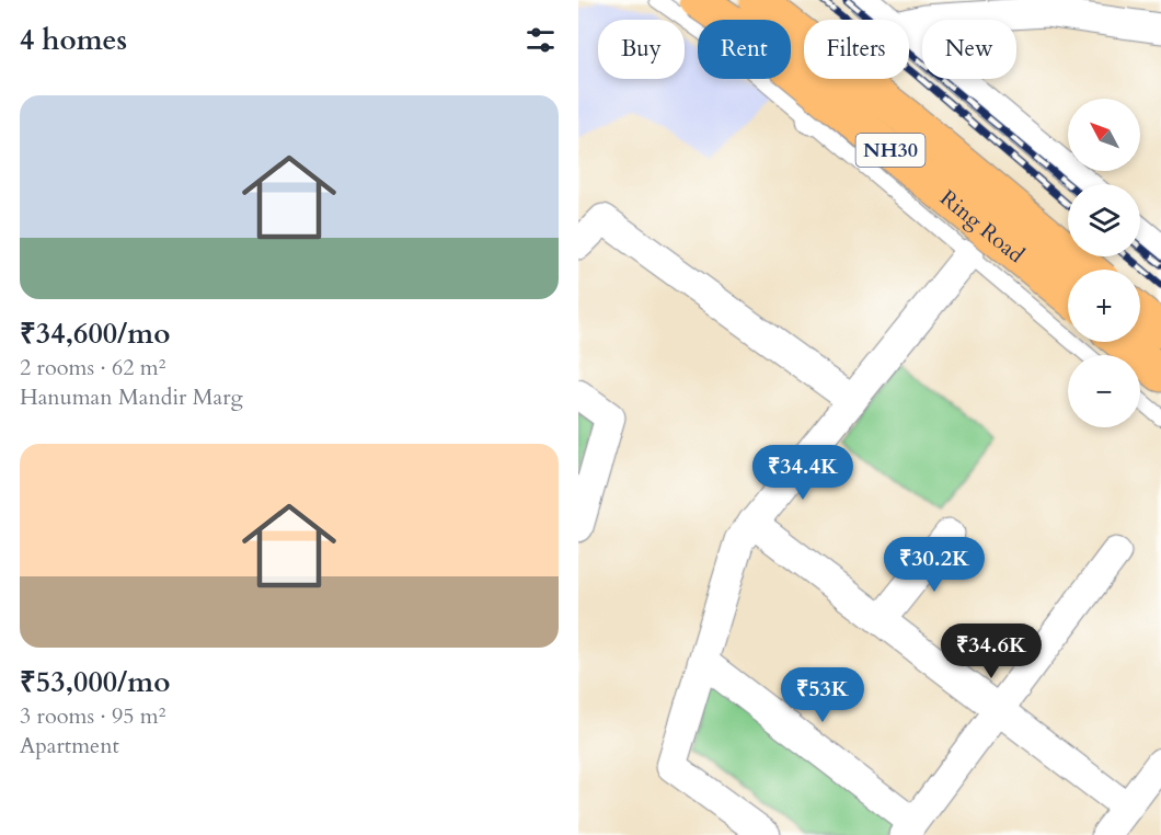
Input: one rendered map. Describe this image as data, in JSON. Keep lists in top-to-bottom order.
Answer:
{
  "streets": {
    "highway": ["NH30", "Ring Road"]
  },
  "north": "top left",
  "page": {
    "heading": "4 homes",
    "chip": [
      "Buy",
      "Rent",
      "Filters",
      "New"
    ],
    "list": [
      {
        "name": "₹34,600/mo",
        "note": "2 rooms · 62 m² · Hanuman Mandir Marg"
      },
      {
        "name": "₹53,000/mo",
        "note": "3 rooms · 95 m² · Apartment"
      }
    ],
    "map_buttons": ["+", "−"],
    "price": [
      "₹34.4K",
      "₹30.2K",
      "₹34.6K",
      "₹53K"
    ]
  }
}
